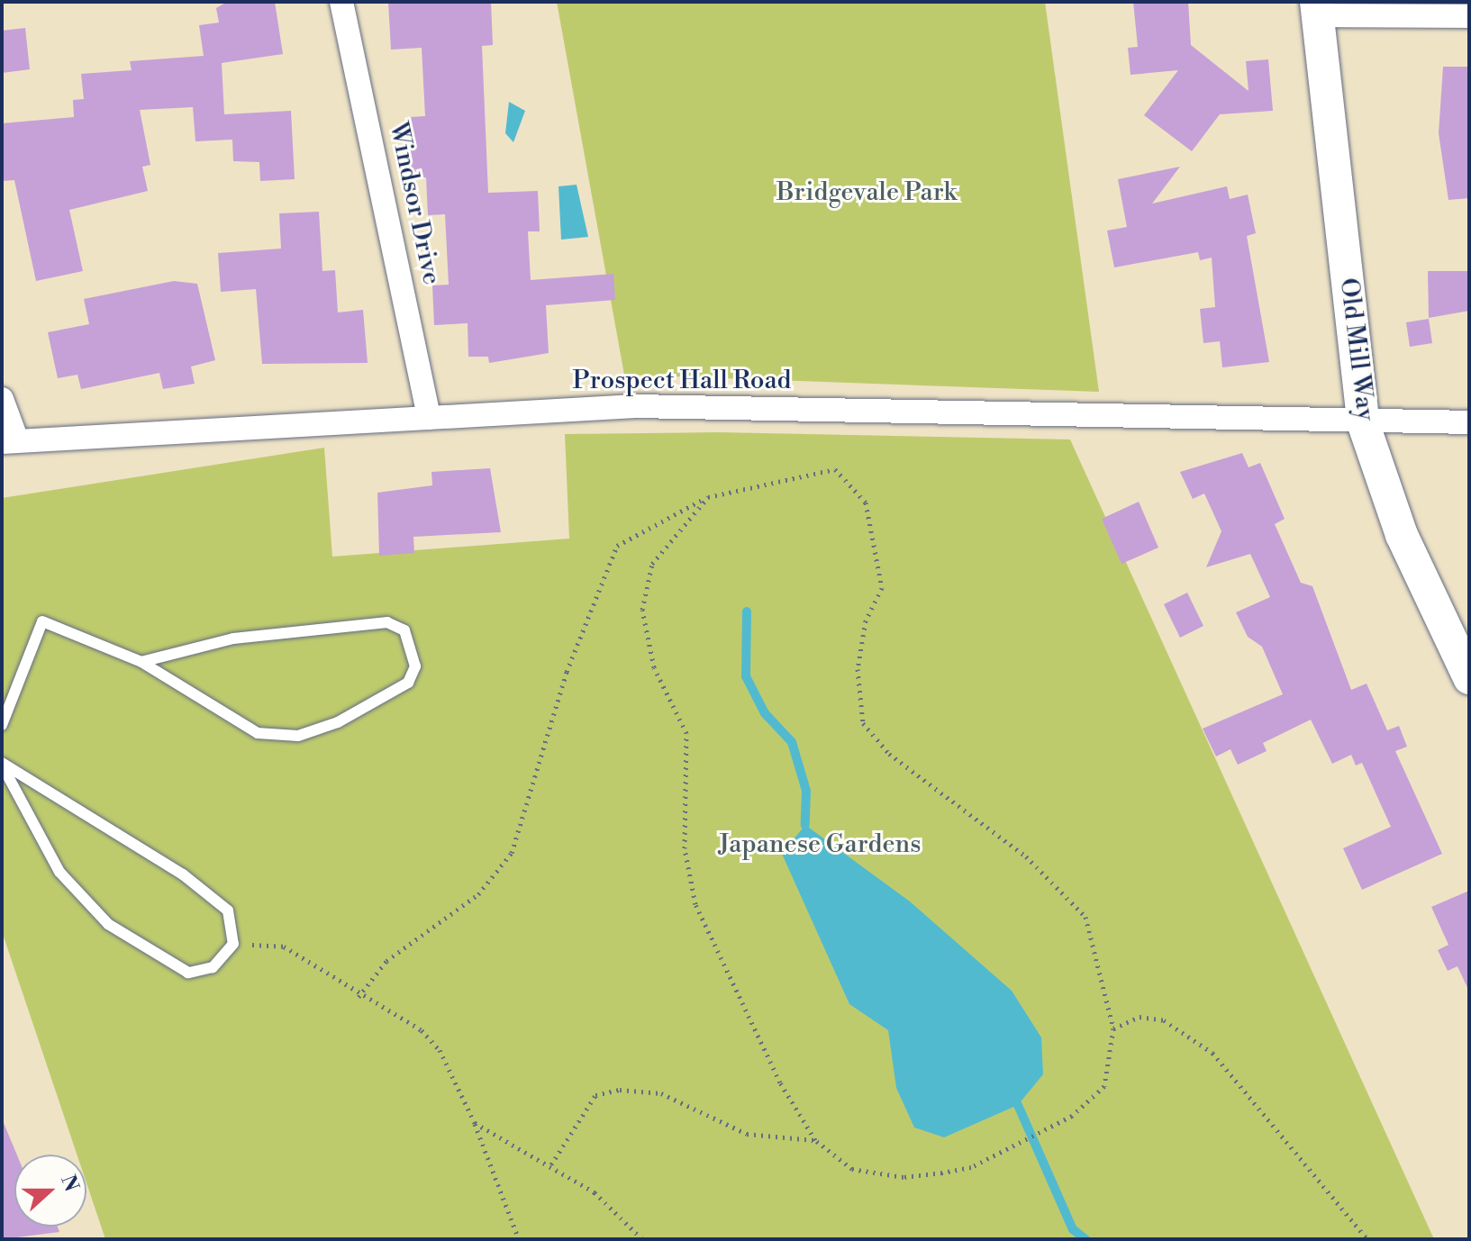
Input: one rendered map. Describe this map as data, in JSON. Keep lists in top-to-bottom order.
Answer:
{
  "streets": {
    "street": ["Windsor Drive", "Old Mill Way", "Prospect Hall Road"]
  },
  "crossings": [
    ["Windsor Drive", "Prospect Hall Road"],
    ["Old Mill Way", "Prospect Hall Road"]
  ],
  "parks": ["Bridgevale Park", "Japanese Gardens"],
  "north": "right"
}
